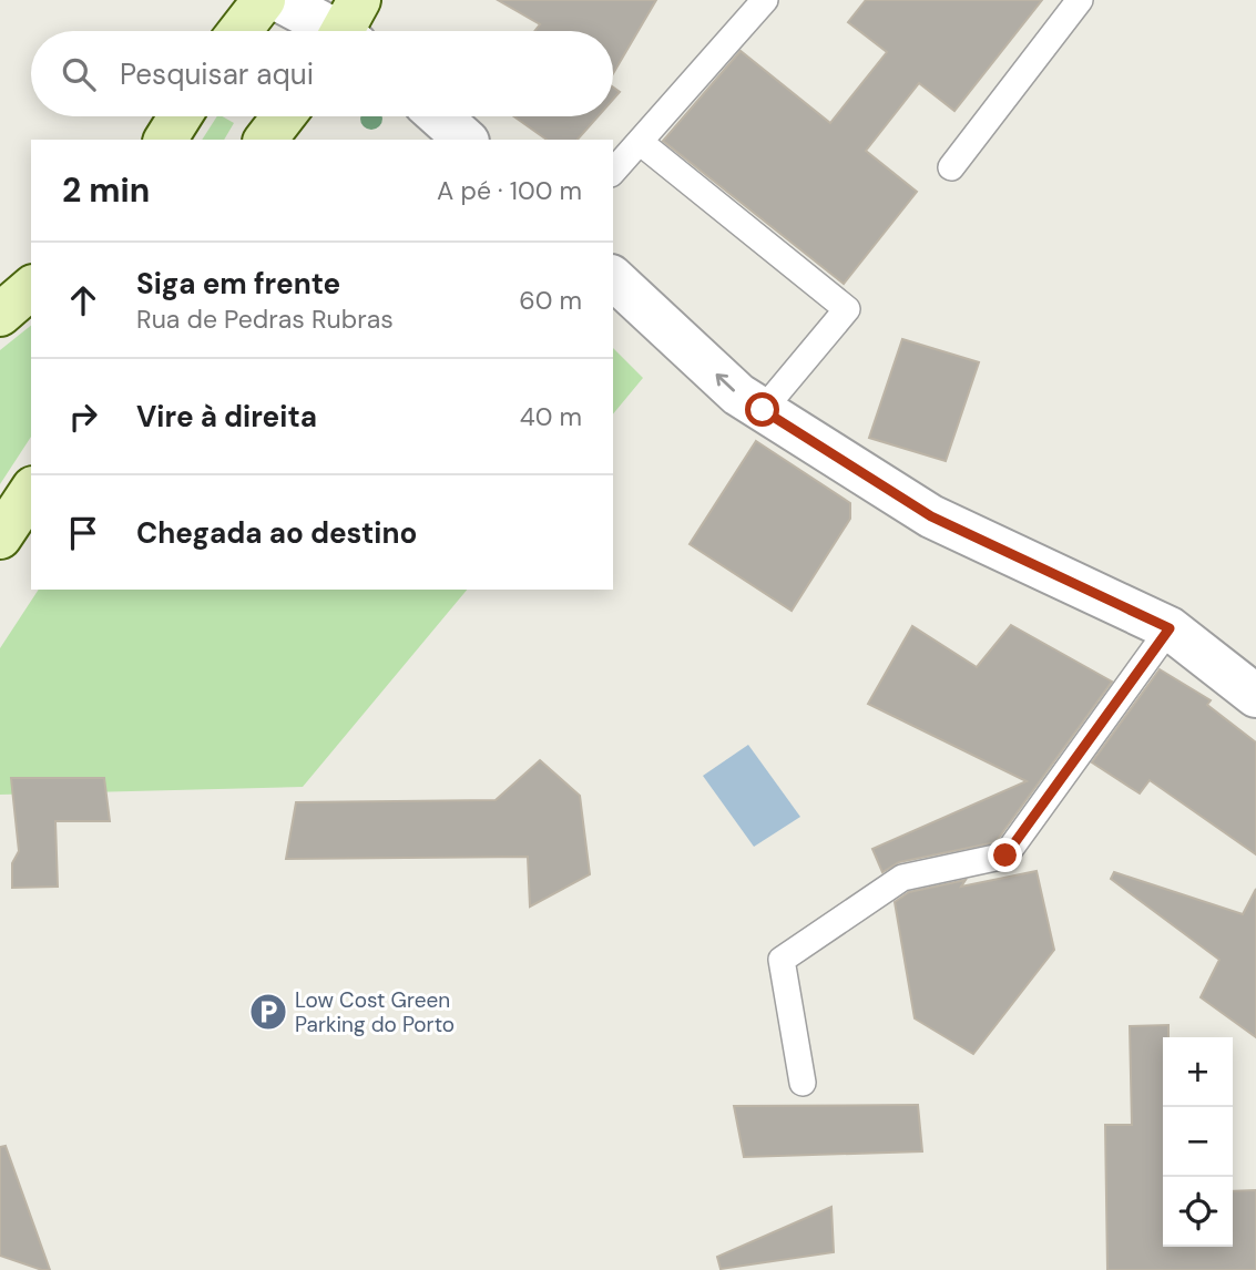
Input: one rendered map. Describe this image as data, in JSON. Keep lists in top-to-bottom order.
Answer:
{
  "places": {
    "parking": ["Low Cost Green Parking do Porto"]
  },
  "page": {
    "search": "Pesquisar aqui",
    "heading": ["2 min", "A pé · 100 m"],
    "list": [
      ["Siga em frente", "Rua de Pedras Rubras", "60 m"],
      ["Vire à direita", "40 m"],
      "Chegada ao destino"
    ],
    "map_buttons": ["+", "−"]
  }
}
